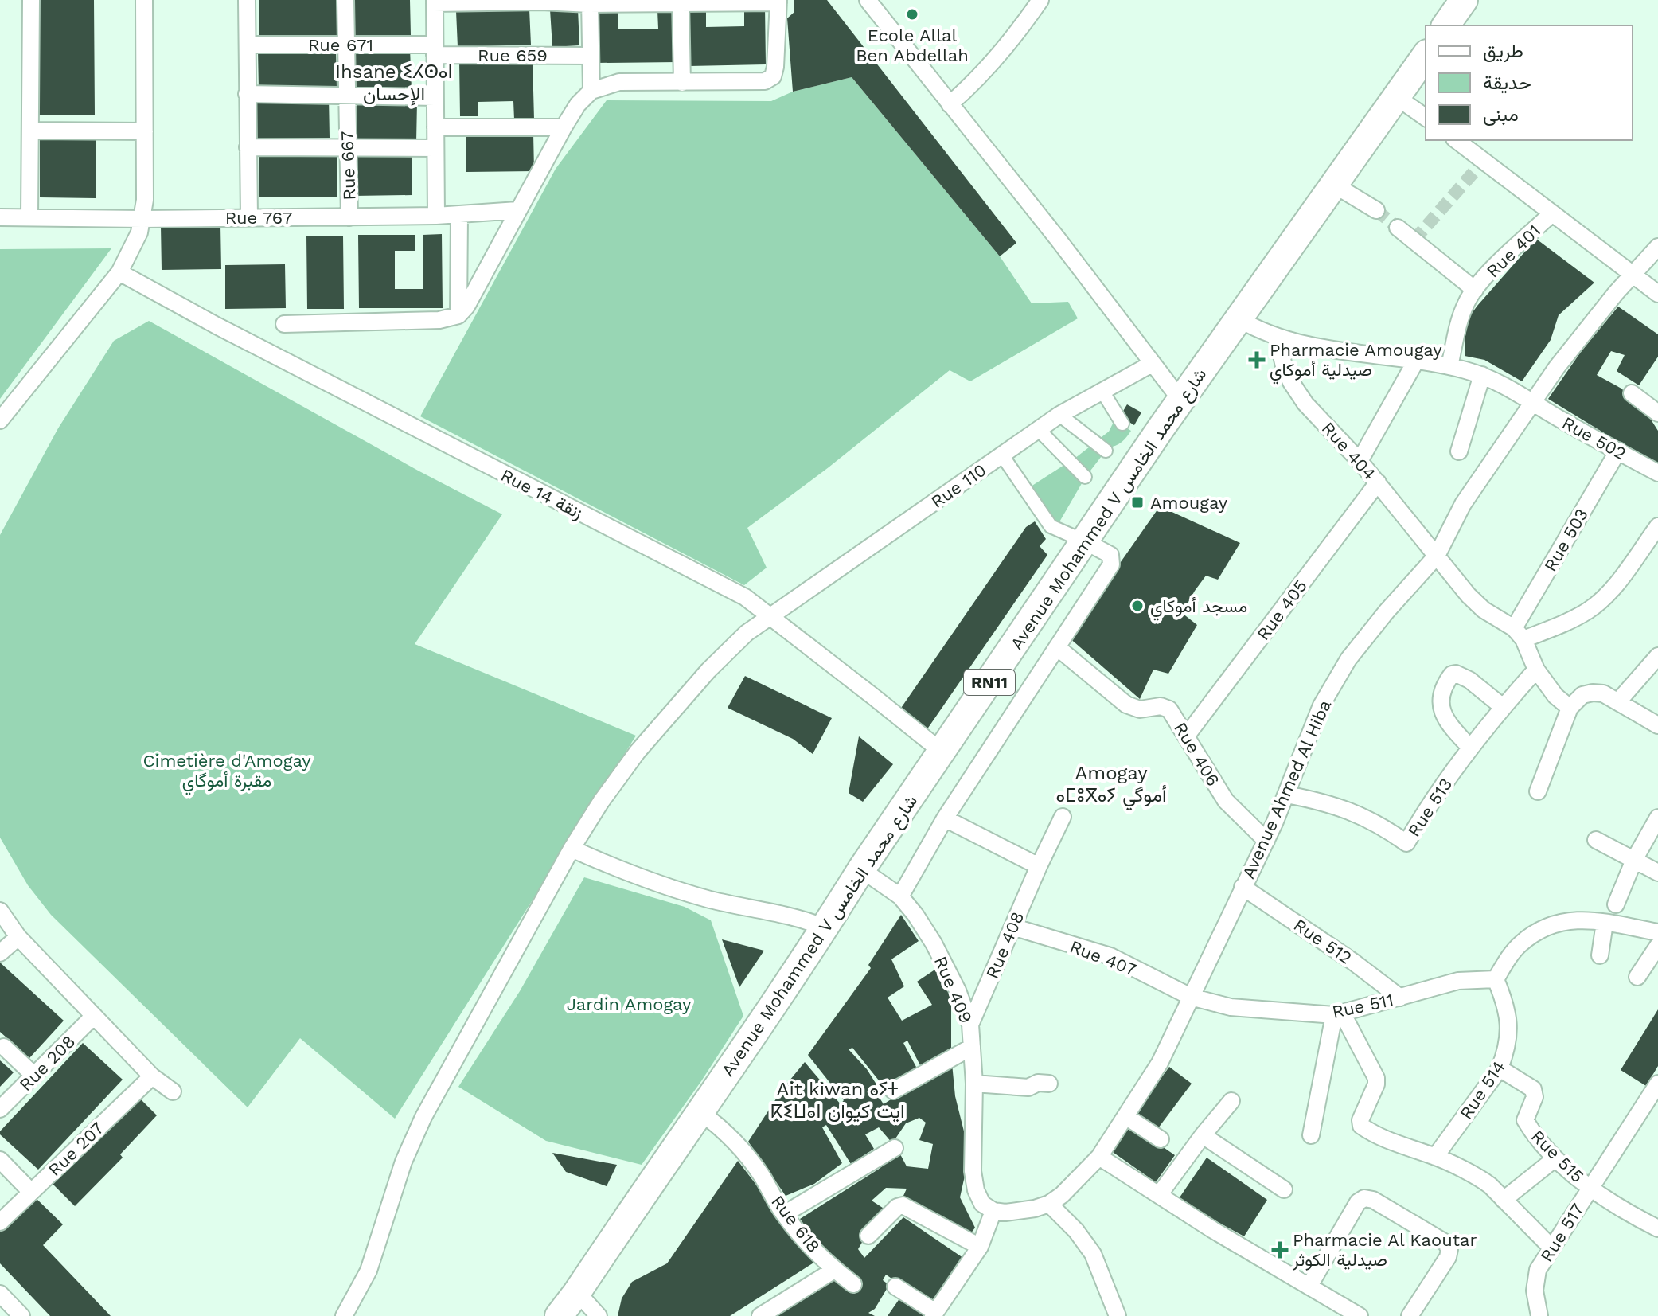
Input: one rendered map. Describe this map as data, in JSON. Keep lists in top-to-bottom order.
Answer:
{
  "streets": {
    "main road": ["Avenue Mohammed V شارع محمد الخامس", "RN11"],
    "street": [
      "Rue 671",
      "Rue 659",
      "Rue 667",
      "Rue 767",
      "Rue 401",
      "Rue 502",
      "Rue 404",
      "Rue 110",
      "Rue 14 زنقة",
      "Rue 503",
      "Rue 405",
      "Rue 406",
      "Avenue Ahmed Al Hiba",
      "Rue 513",
      "Rue 512",
      "Rue 408",
      "Rue 407",
      "Rue 409",
      "Rue 511",
      "Rue 208",
      "Rue 514",
      "Rue 207",
      "Rue 515",
      "Rue 618",
      "Rue 517"
    ]
  },
  "crossings": [
    ["Rue 671", "Rue 659"],
    ["Rue 671", "Rue 667"],
    ["Rue 667", "Rue 767"],
    ["Rue 401", "Rue 502"],
    ["Rue 502", "Rue 404"],
    ["Rue 502", "Avenue Mohammed V شارع محمد الخامس"],
    ["Rue 502", "Rue 503"],
    ["Rue 502", "Avenue Ahmed Al Hiba"],
    ["Rue 404", "Rue 503"],
    ["Rue 404", "Rue 405"],
    ["Rue 404", "Avenue Ahmed Al Hiba"],
    ["Rue 110", "Rue 14 زنقة"],
    ["Rue 14 زنقة", "Avenue Mohammed V شارع محمد الخامس"],
    ["Avenue Mohammed V شارع محمد الخامس", "Rue 409"],
    ["Avenue Mohammed V شارع محمد الخامس", "Rue 618"],
    ["Rue 405", "Rue 406"],
    ["Rue 406", "Avenue Ahmed Al Hiba"],
    ["Avenue Ahmed Al Hiba", "Rue 513"],
    ["Avenue Ahmed Al Hiba", "Rue 512"],
    ["Avenue Ahmed Al Hiba", "Rue 407"],
    ["Avenue Ahmed Al Hiba", "Rue 409"],
    ["Avenue Ahmed Al Hiba", "Rue 511"],
    ["Rue 512", "Rue 511"],
    ["Rue 408", "Rue 407"],
    ["Rue 408", "Rue 409"],
    ["Rue 407", "Rue 511"],
    ["Rue 511", "Rue 514"],
    ["Rue 514", "Rue 515"],
    ["Rue 515", "Rue 517"]
  ],
  "districts": ["Ihsane ⵉⵃⵙⴰⵏ الإحسان", "Amogay ⴰⵎⵓⴳⴰⵢ أموگي", "Ait kiwan ⴰⵢⵜ ⴽⵉⵡⴰⵏ ايت كيوان"],
  "parks": ["Cimetière d'Amogay مقبرة أموگاي", "Jardin Amogay"],
  "places": {
    "other": ["Ecole Allal Ben Abdellah", "مسجد أموكاي"],
    "health": ["Pharmacie Amougay صيدلية أموكاي", "Pharmacie Al Kaoutar صيدلية الكوثر"],
    "transit": ["Amougay"]
  },
  "legend": ["طريق", "حديقة", "مبنى"]
}
